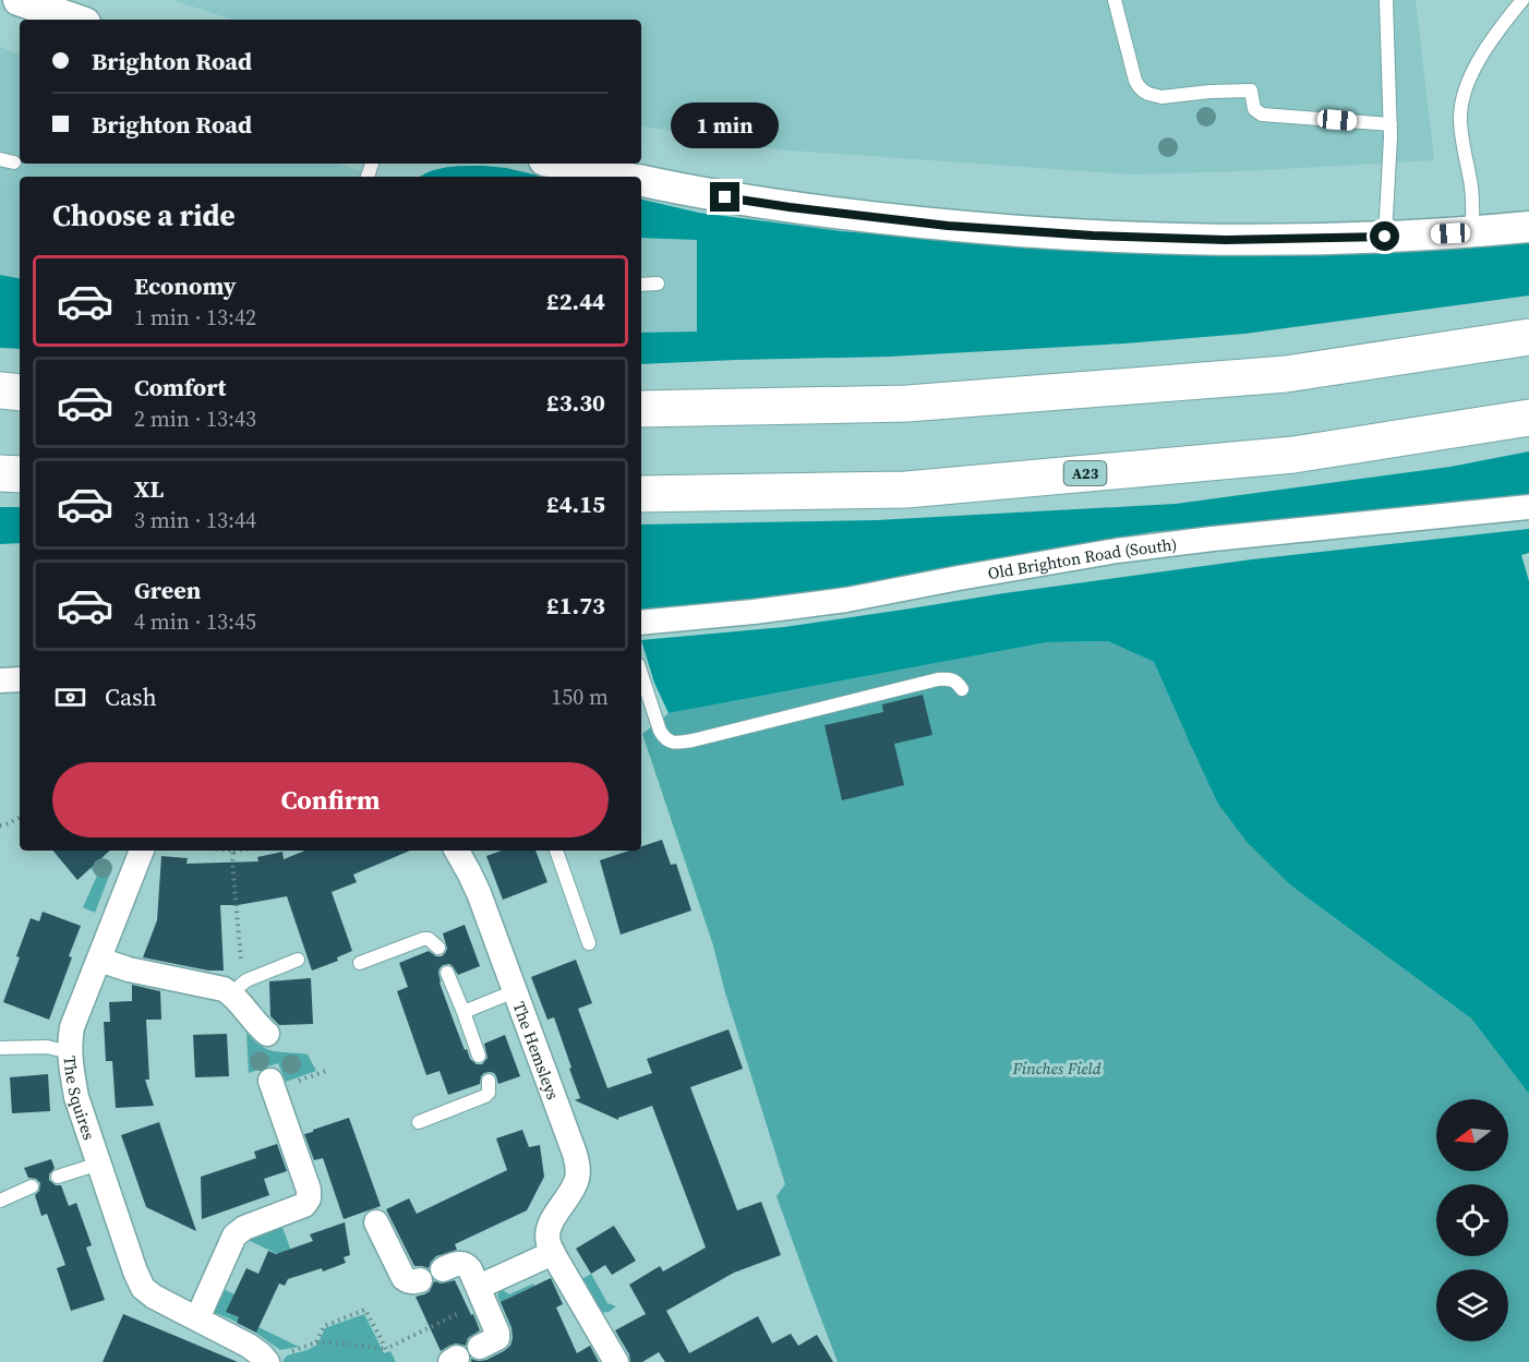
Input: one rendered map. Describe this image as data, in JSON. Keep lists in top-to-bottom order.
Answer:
{
  "streets": {
    "highway": ["A23"],
    "street": ["Old Brighton Road (South)", "The Hemsleys", "The Squires"]
  },
  "parks": ["Finches Field"],
  "north": "left",
  "page": {
    "banner": ["Brighton Road", "Brighton Road"],
    "bubble": "1 min",
    "heading": "Choose a ride",
    "list": [
      {
        "name": "Economy",
        "note": "1 min · 13:42",
        "value": "£2.44"
      },
      {
        "name": "Comfort",
        "note": "2 min · 13:43",
        "value": "£3.30"
      },
      {
        "name": "XL",
        "note": "3 min · 13:44",
        "value": "£4.15"
      },
      {
        "name": "Green",
        "note": "4 min · 13:45",
        "value": "£1.73"
      }
    ],
    "pay": ["Cash", "150 m"],
    "buttons": "Confirm"
  }
}
